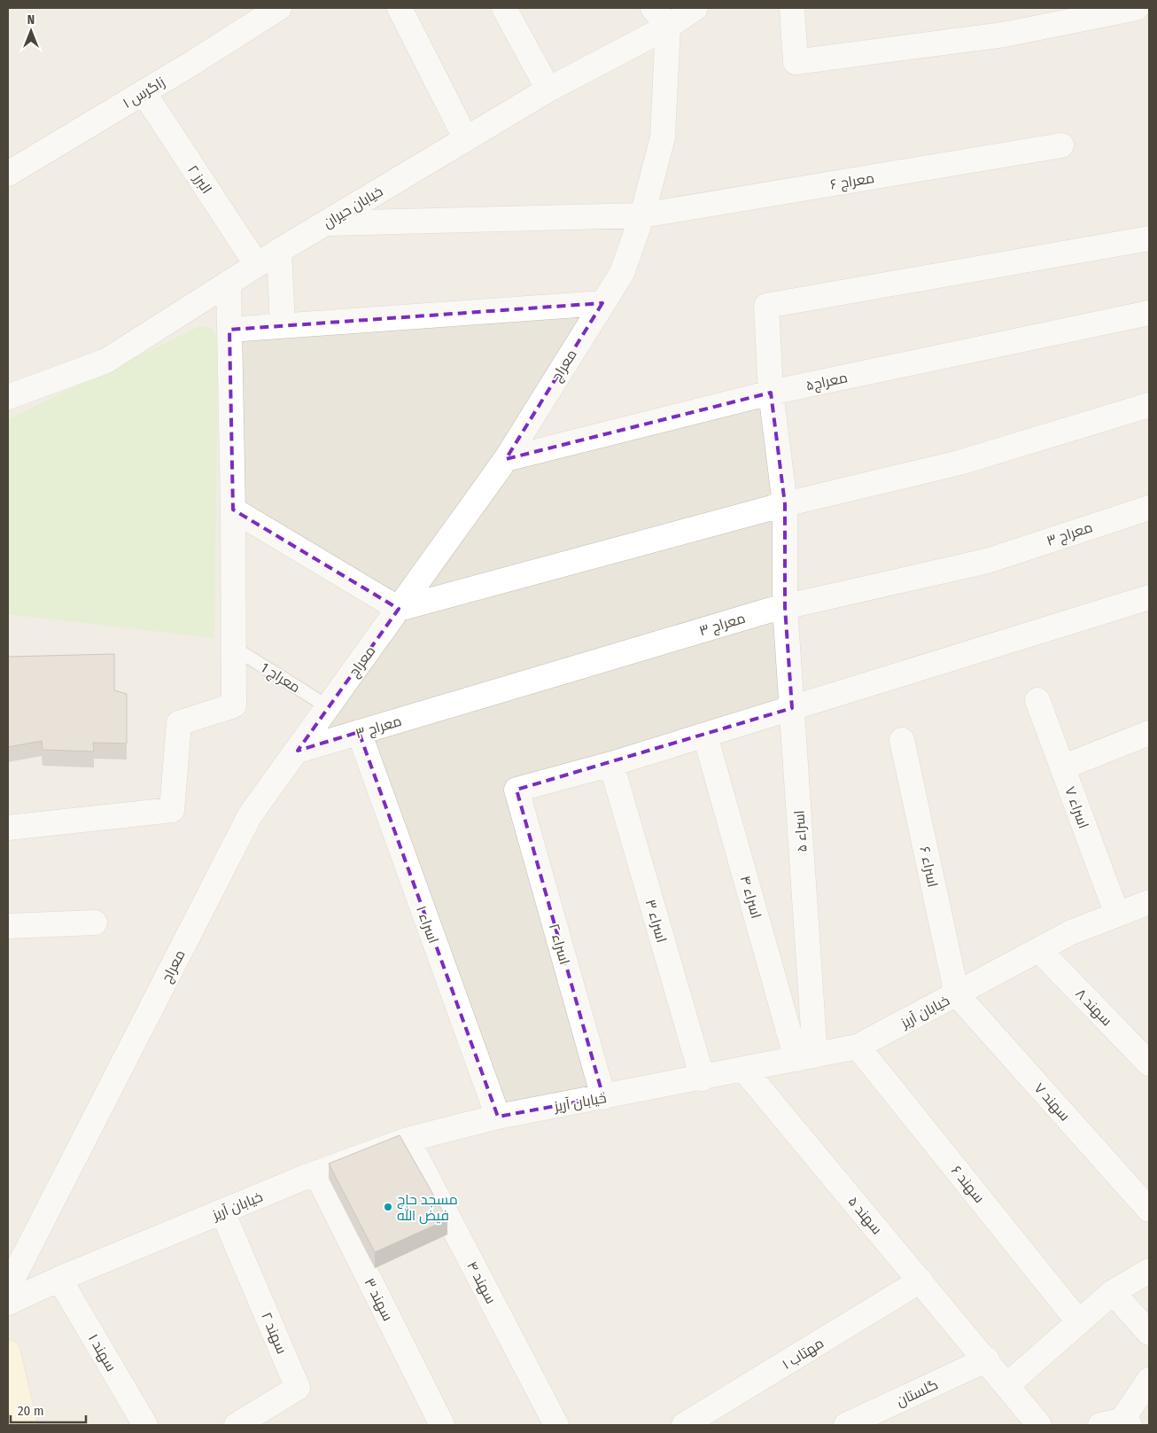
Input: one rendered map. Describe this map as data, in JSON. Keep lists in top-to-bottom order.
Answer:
{
  "streets": {
    "street": [
      "زاگرس ۱",
      "البرز ۲",
      "معراج ۶",
      "خیابان حیران",
      "معراج",
      "معراج۵",
      "معراج ۳",
      "اسراء ۷",
      "اسراء ۵",
      "اسراء ۶",
      "اسراء ۴",
      "اسراء ۳",
      "اسراء ۱",
      "اسراء ۲",
      "سهند ۸",
      "خیابان آریز",
      "سهند ۷",
      "سهند ۶",
      "سهند ۵",
      "سهند ۴",
      "سهند ۳",
      "سهند ۲",
      "سهند ۱",
      "مهتاب ۱",
      "گلستان"
    ],
    "lane": ["معراج 1"]
  },
  "crossings": [
    ["زاگرس ۱", "البرز ۲"],
    ["البرز ۲", "خیابان حیران"],
    ["معراج ۶", "خیابان حیران"],
    ["معراج ۶", "معراج"],
    ["خیابان حیران", "معراج"],
    ["معراج", "معراج۵"],
    ["معراج", "معراج ۳"],
    ["معراج", "معراج 1"],
    ["معراج۵", "اسراء ۵"],
    ["معراج ۳", "اسراء ۵"],
    ["معراج ۳", "اسراء ۱"],
    ["اسراء ۷", "خیابان آریز"],
    ["اسراء ۵", "اسراء ۴"],
    ["اسراء ۵", "خیابان آریز"],
    ["اسراء ۶", "خیابان آریز"],
    ["اسراء ۶", "سهند ۷"],
    ["اسراء ۴", "خیابان آریز"],
    ["اسراء ۳", "اسراء ۲"],
    ["اسراء ۳", "خیابان آریز"],
    ["اسراء ۱", "خیابان آریز"],
    ["اسراء ۲", "خیابان آریز"],
    ["سهند ۸", "خیابان آریز"],
    ["خیابان آریز", "سهند ۷"],
    ["خیابان آریز", "سهند ۶"],
    ["خیابان آریز", "سهند ۵"],
    ["خیابان آریز", "سهند ۴"],
    ["خیابان آریز", "سهند ۳"],
    ["خیابان آریز", "سهند ۲"],
    ["خیابان آریز", "سهند ۱"],
    ["سهند ۵", "مهتاب ۱"],
    ["سهند ۵", "گلستان"]
  ],
  "places": ["مسجد حاج فیض الله"],
  "scale_bar": "20 m",
  "north": "top"
}
